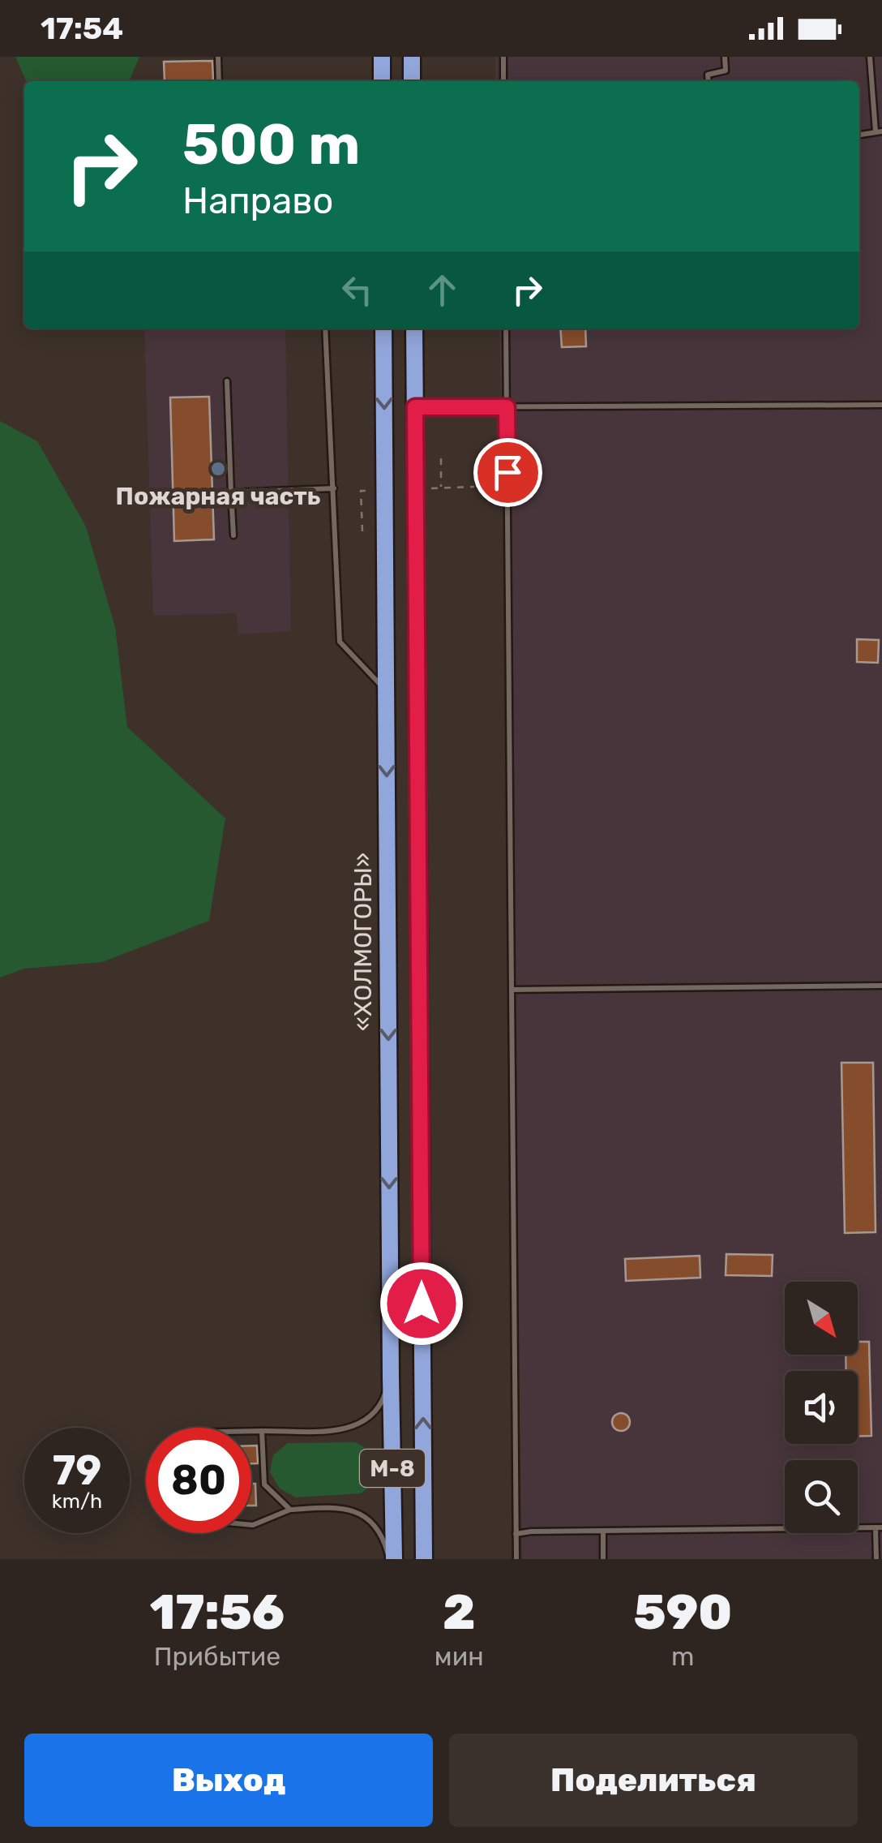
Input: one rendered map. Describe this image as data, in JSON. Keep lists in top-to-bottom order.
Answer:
{
  "streets": {
    "highway": ["«ХОЛМОГОРЫ»", "М-8"]
  },
  "places": ["Пожарная часть"],
  "north": "bottom right",
  "page": {
    "status": "17:54",
    "turn": ["500 m", "Направо"],
    "speed": "79 km/h",
    "limit": "80",
    "eta": [
      "17:56",
      "Прибытие",
      "2",
      "мин",
      "590",
      "m"
    ],
    "buttons": ["Выход", "Поделиться"]
  }
}
